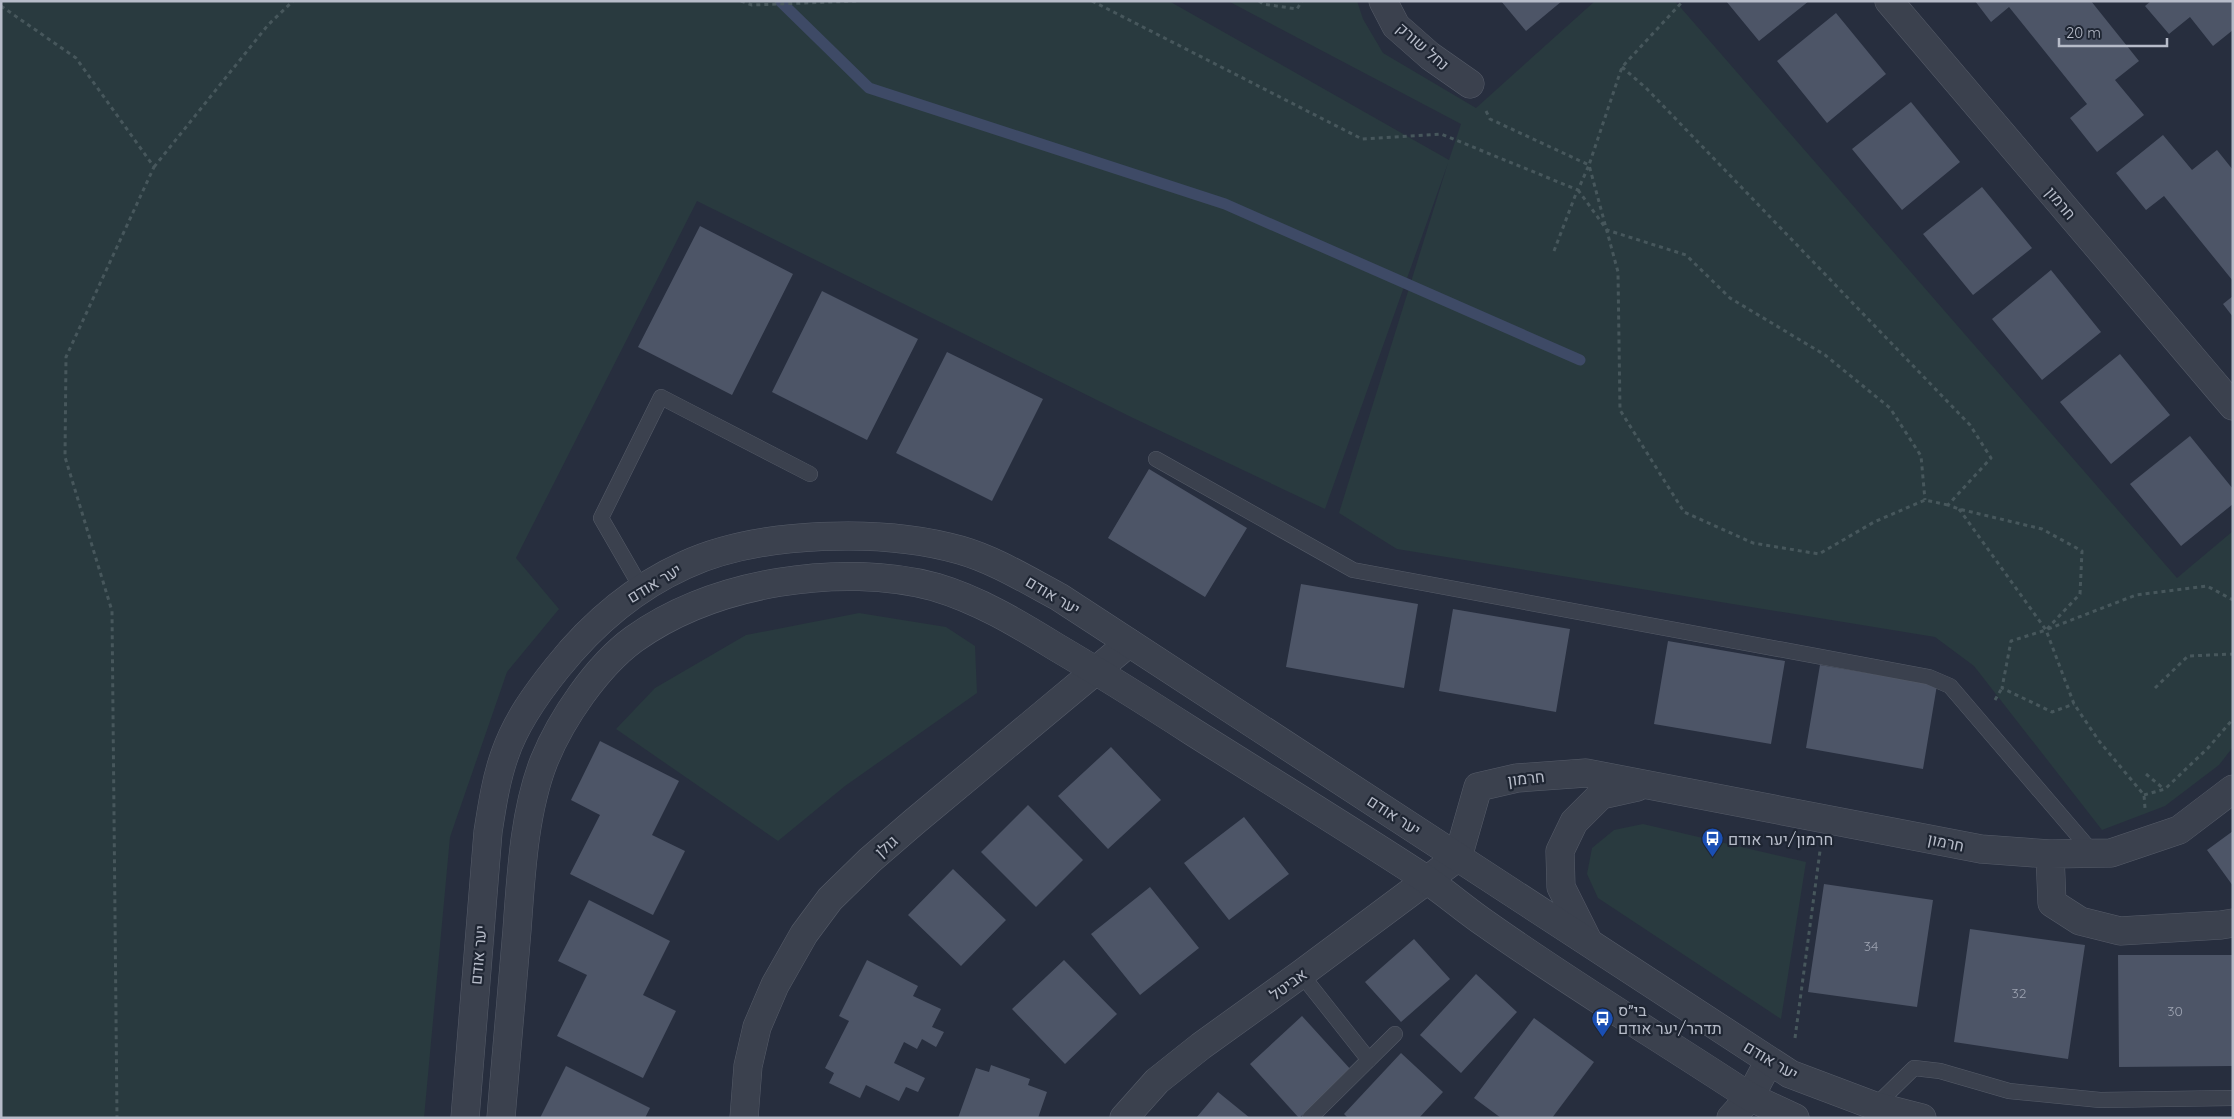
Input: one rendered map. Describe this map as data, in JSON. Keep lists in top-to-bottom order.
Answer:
{
  "streets": {
    "street": [
      "נחל שורק",
      "חרמון",
      "יער אודם",
      "גולן",
      "אביטל"
    ]
  },
  "crossings": [
    ["חרמון", "יער אודם"],
    ["חרמון", "אביטל"],
    ["יער אודם", "גולן"],
    ["יער אודם", "אביטל"]
  ],
  "places": {
    "bus stop": ["חרמון/יער אודם", "בי״ס תדהר/יער אודם"]
  },
  "house_numbers": ["34", "32", "30"],
  "scale_bar": "20 m"
}
